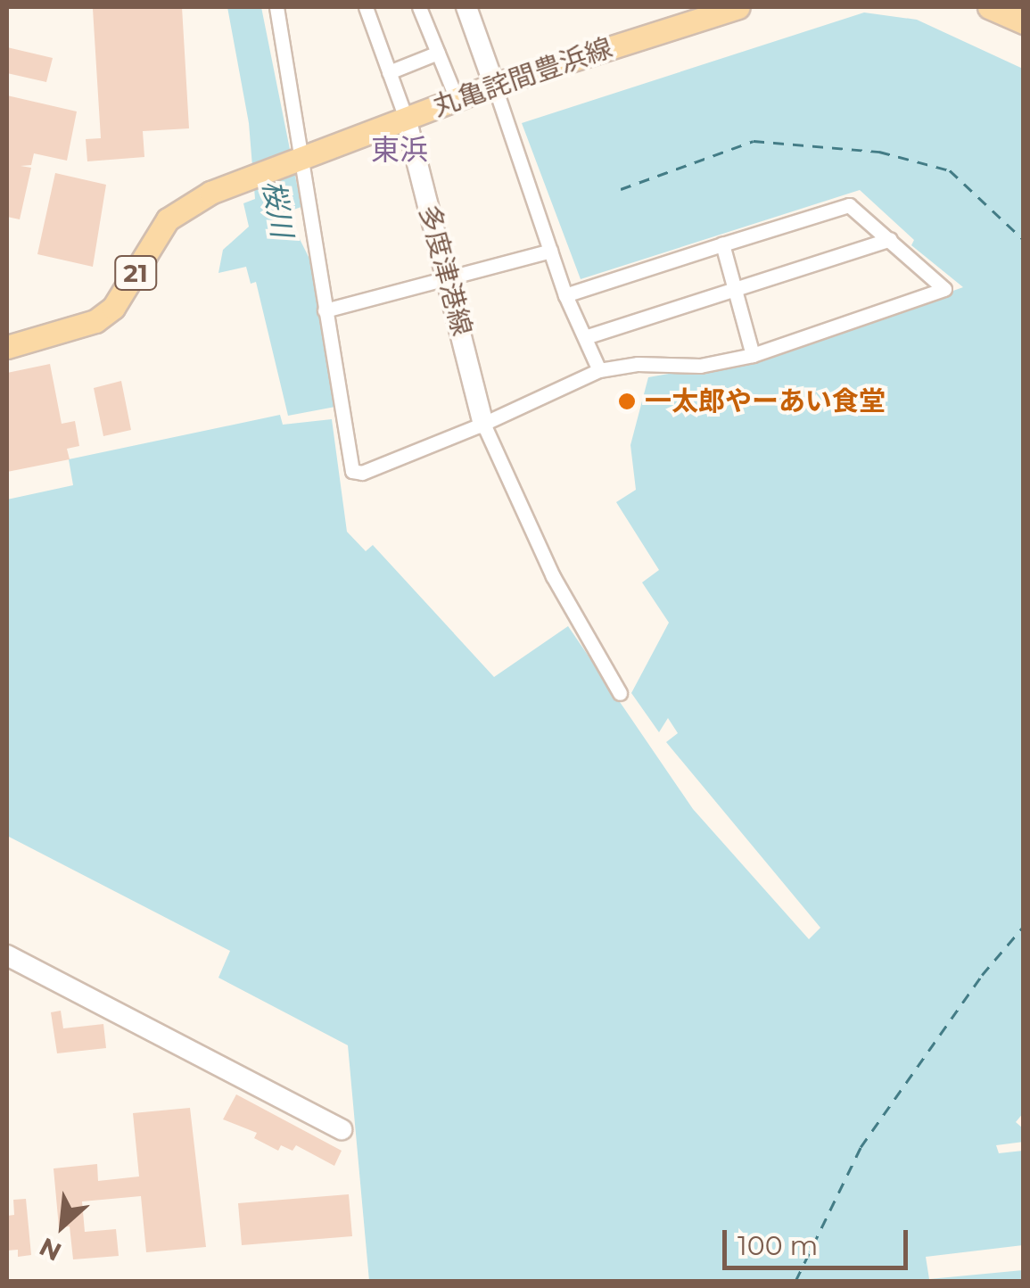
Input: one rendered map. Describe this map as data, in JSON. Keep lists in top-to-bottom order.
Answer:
{
  "streets": {
    "main road": ["丸亀詫間豊浜線", "多度津港線", "21"]
  },
  "crossings": [
    ["丸亀詫間豊浜線", "多度津港線"]
  ],
  "districts": ["東浜"],
  "water": ["桜川"],
  "places": ["一太郎やーあい食堂"],
  "scale_bar": "100 m",
  "north": "bottom left"
}
